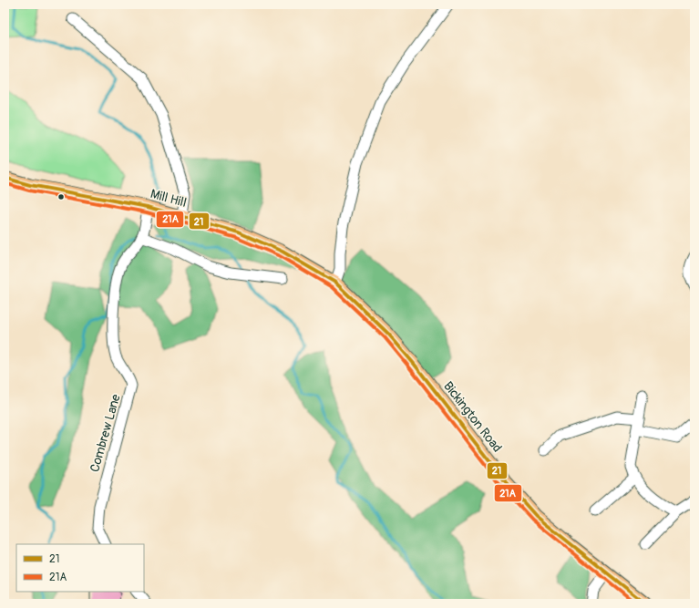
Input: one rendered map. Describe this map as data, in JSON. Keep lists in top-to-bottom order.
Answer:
{
  "streets": {
    "main road": ["Mill Hill", "Bickington Road"],
    "street": ["Combrew Lane"]
  },
  "crossings": [
    ["Mill Hill", "Bickington Road"],
    ["Mill Hill", "Combrew Lane"]
  ],
  "lines": ["transit line 21", "transit line 21A"],
  "legend": ["21", "21A"]
}
